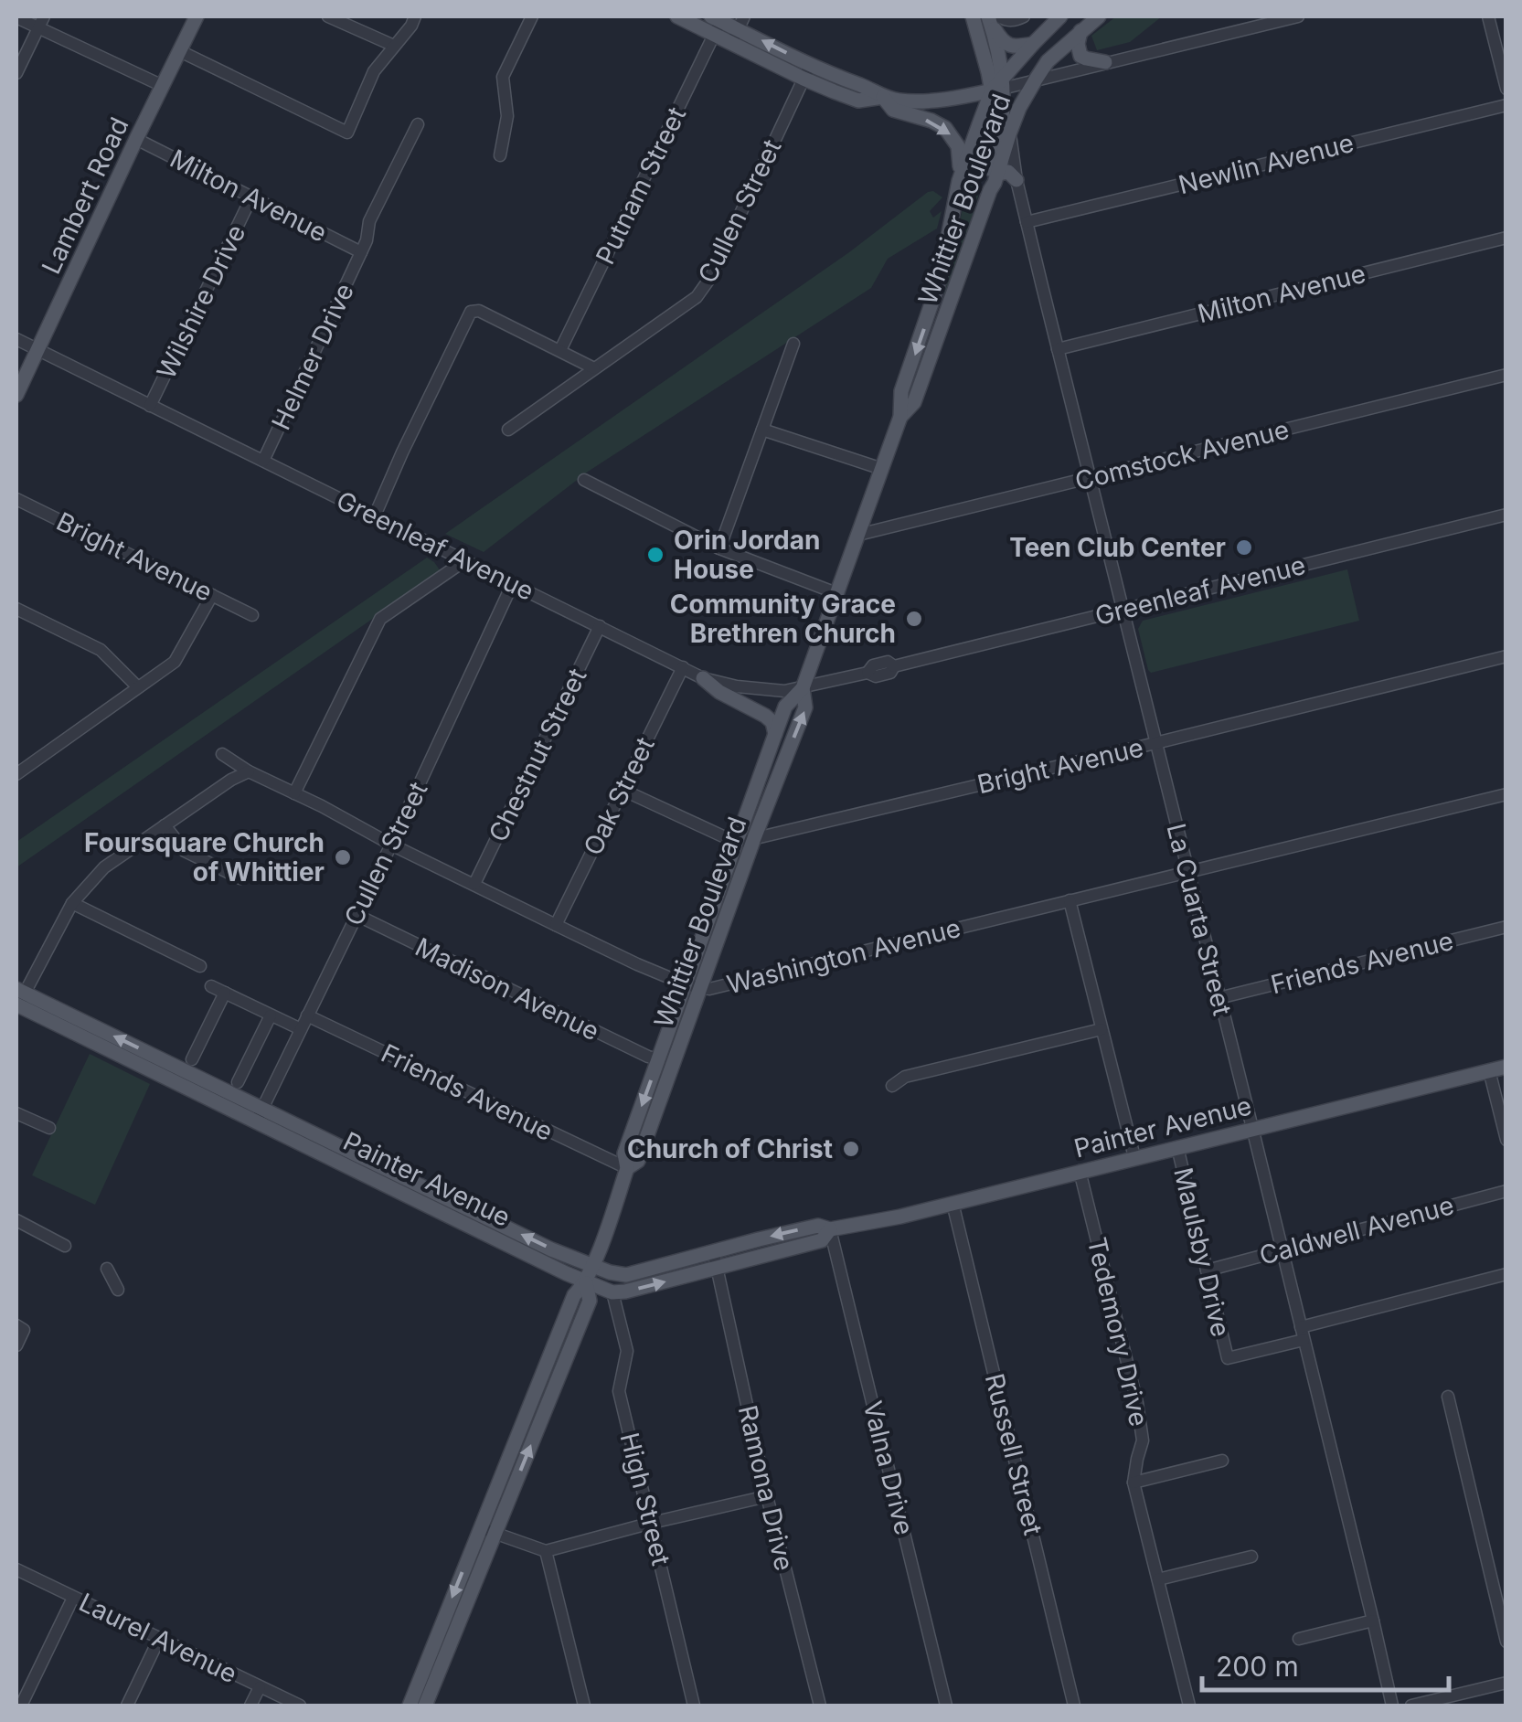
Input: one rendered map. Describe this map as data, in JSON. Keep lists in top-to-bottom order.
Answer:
{
  "streets": {
    "main road": ["Lambert Road", "Whittier Boulevard", "Painter Avenue"],
    "street": [
      "Newlin Avenue",
      "Putnam Street",
      "Milton Avenue",
      "Cullen Street",
      "Wilshire Drive",
      "Helmer Drive",
      "Comstock Avenue",
      "Greenleaf Avenue",
      "Bright Avenue",
      "Chestnut Street",
      "Oak Street",
      "La Cuarta Street",
      "Washington Avenue",
      "Friends Avenue",
      "Madison Avenue",
      "Caldwell Avenue",
      "Maulsby Drive",
      "Tedemory Drive",
      "Russell Street",
      "Valna Drive",
      "Ramona Drive",
      "High Street",
      "Laurel Avenue"
    ]
  },
  "crossings": [
    ["Newlin Avenue", "La Cuarta Street"],
    ["Lambert Road", "Milton Avenue"],
    ["Lambert Road", "Greenleaf Avenue"],
    ["Milton Avenue", "Wilshire Drive"],
    ["Milton Avenue", "Helmer Drive"],
    ["Milton Avenue", "La Cuarta Street"],
    ["Whittier Boulevard", "Comstock Avenue"],
    ["Whittier Boulevard", "Greenleaf Avenue"],
    ["Whittier Boulevard", "Bright Avenue"],
    ["Whittier Boulevard", "La Cuarta Street"],
    ["Whittier Boulevard", "Washington Avenue"],
    ["Whittier Boulevard", "Friends Avenue"],
    ["Whittier Boulevard", "Madison Avenue"],
    ["Whittier Boulevard", "Painter Avenue"],
    ["Cullen Street", "Greenleaf Avenue"],
    ["Cullen Street", "Friends Avenue"],
    ["Cullen Street", "Madison Avenue"],
    ["Cullen Street", "Painter Avenue"],
    ["Wilshire Drive", "Greenleaf Avenue"],
    ["Helmer Drive", "Greenleaf Avenue"],
    ["Comstock Avenue", "La Cuarta Street"],
    ["Greenleaf Avenue", "Chestnut Street"],
    ["Greenleaf Avenue", "Oak Street"],
    ["Greenleaf Avenue", "La Cuarta Street"],
    ["Bright Avenue", "La Cuarta Street"],
    ["La Cuarta Street", "Washington Avenue"],
    ["La Cuarta Street", "Friends Avenue"],
    ["La Cuarta Street", "Painter Avenue"],
    ["La Cuarta Street", "Caldwell Avenue"],
    ["La Cuarta Street", "Maulsby Drive"],
    ["Painter Avenue", "Maulsby Drive"],
    ["Painter Avenue", "Tedemory Drive"],
    ["Painter Avenue", "Russell Street"],
    ["Painter Avenue", "Valna Drive"],
    ["Painter Avenue", "Ramona Drive"],
    ["Painter Avenue", "High Street"],
    ["Caldwell Avenue", "Maulsby Drive"]
  ],
  "places": [
    "Teen Club Center",
    "Orin Jordan House",
    "Community Grace Brethren Church",
    "Foursquare Church of Whittier",
    "Church of Christ"
  ],
  "scale_bar": "200 m"
}
